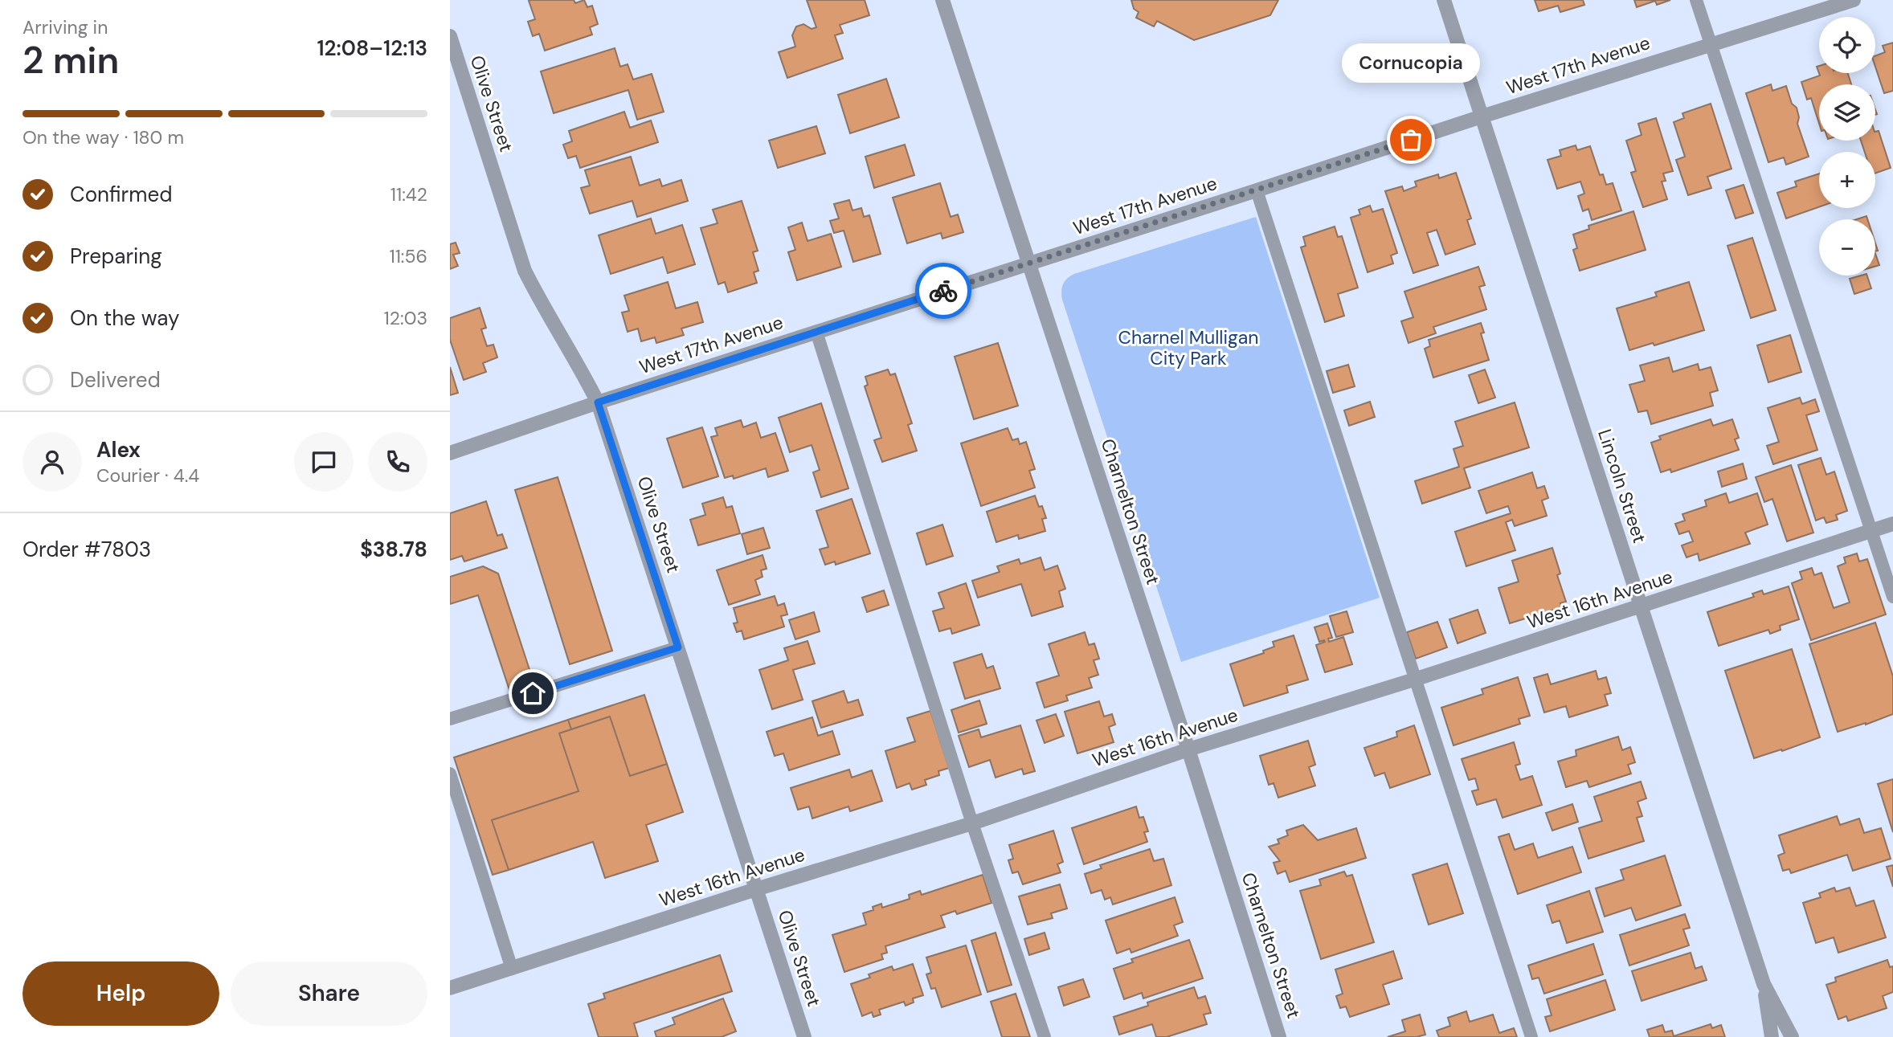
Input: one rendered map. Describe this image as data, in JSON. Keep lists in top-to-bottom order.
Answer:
{
  "streets": {
    "street": [
      "West 17th Avenue",
      "Olive Street",
      "Lincoln Street",
      "Charnelton Street",
      "West 16th Avenue"
    ]
  },
  "crossings": [
    ["West 17th Avenue", "Olive Street"],
    ["West 17th Avenue", "Lincoln Street"],
    ["West 17th Avenue", "Charnelton Street"],
    ["Olive Street", "West 16th Avenue"],
    ["Lincoln Street", "West 16th Avenue"],
    ["Charnelton Street", "West 16th Avenue"]
  ],
  "parks": ["Charnel Mulligan City Park"],
  "places": ["Cornucopia"],
  "page": {
    "heading": ["2 min", "Arriving in", "12:08–12:13"],
    "panel": [
      "Alex",
      "Courier · 4.4",
      "Order #7803",
      "$38.78"
    ],
    "map_buttons": ["+", "−"],
    "bubble": "Cornucopia",
    "bar": "On the way · 180 m",
    "list": [
      ["Confirmed", "11:42"],
      ["Preparing", "11:56"],
      ["On the way", "12:03"],
      "Delivered"
    ],
    "buttons": ["Help", "Share"]
  }
}
